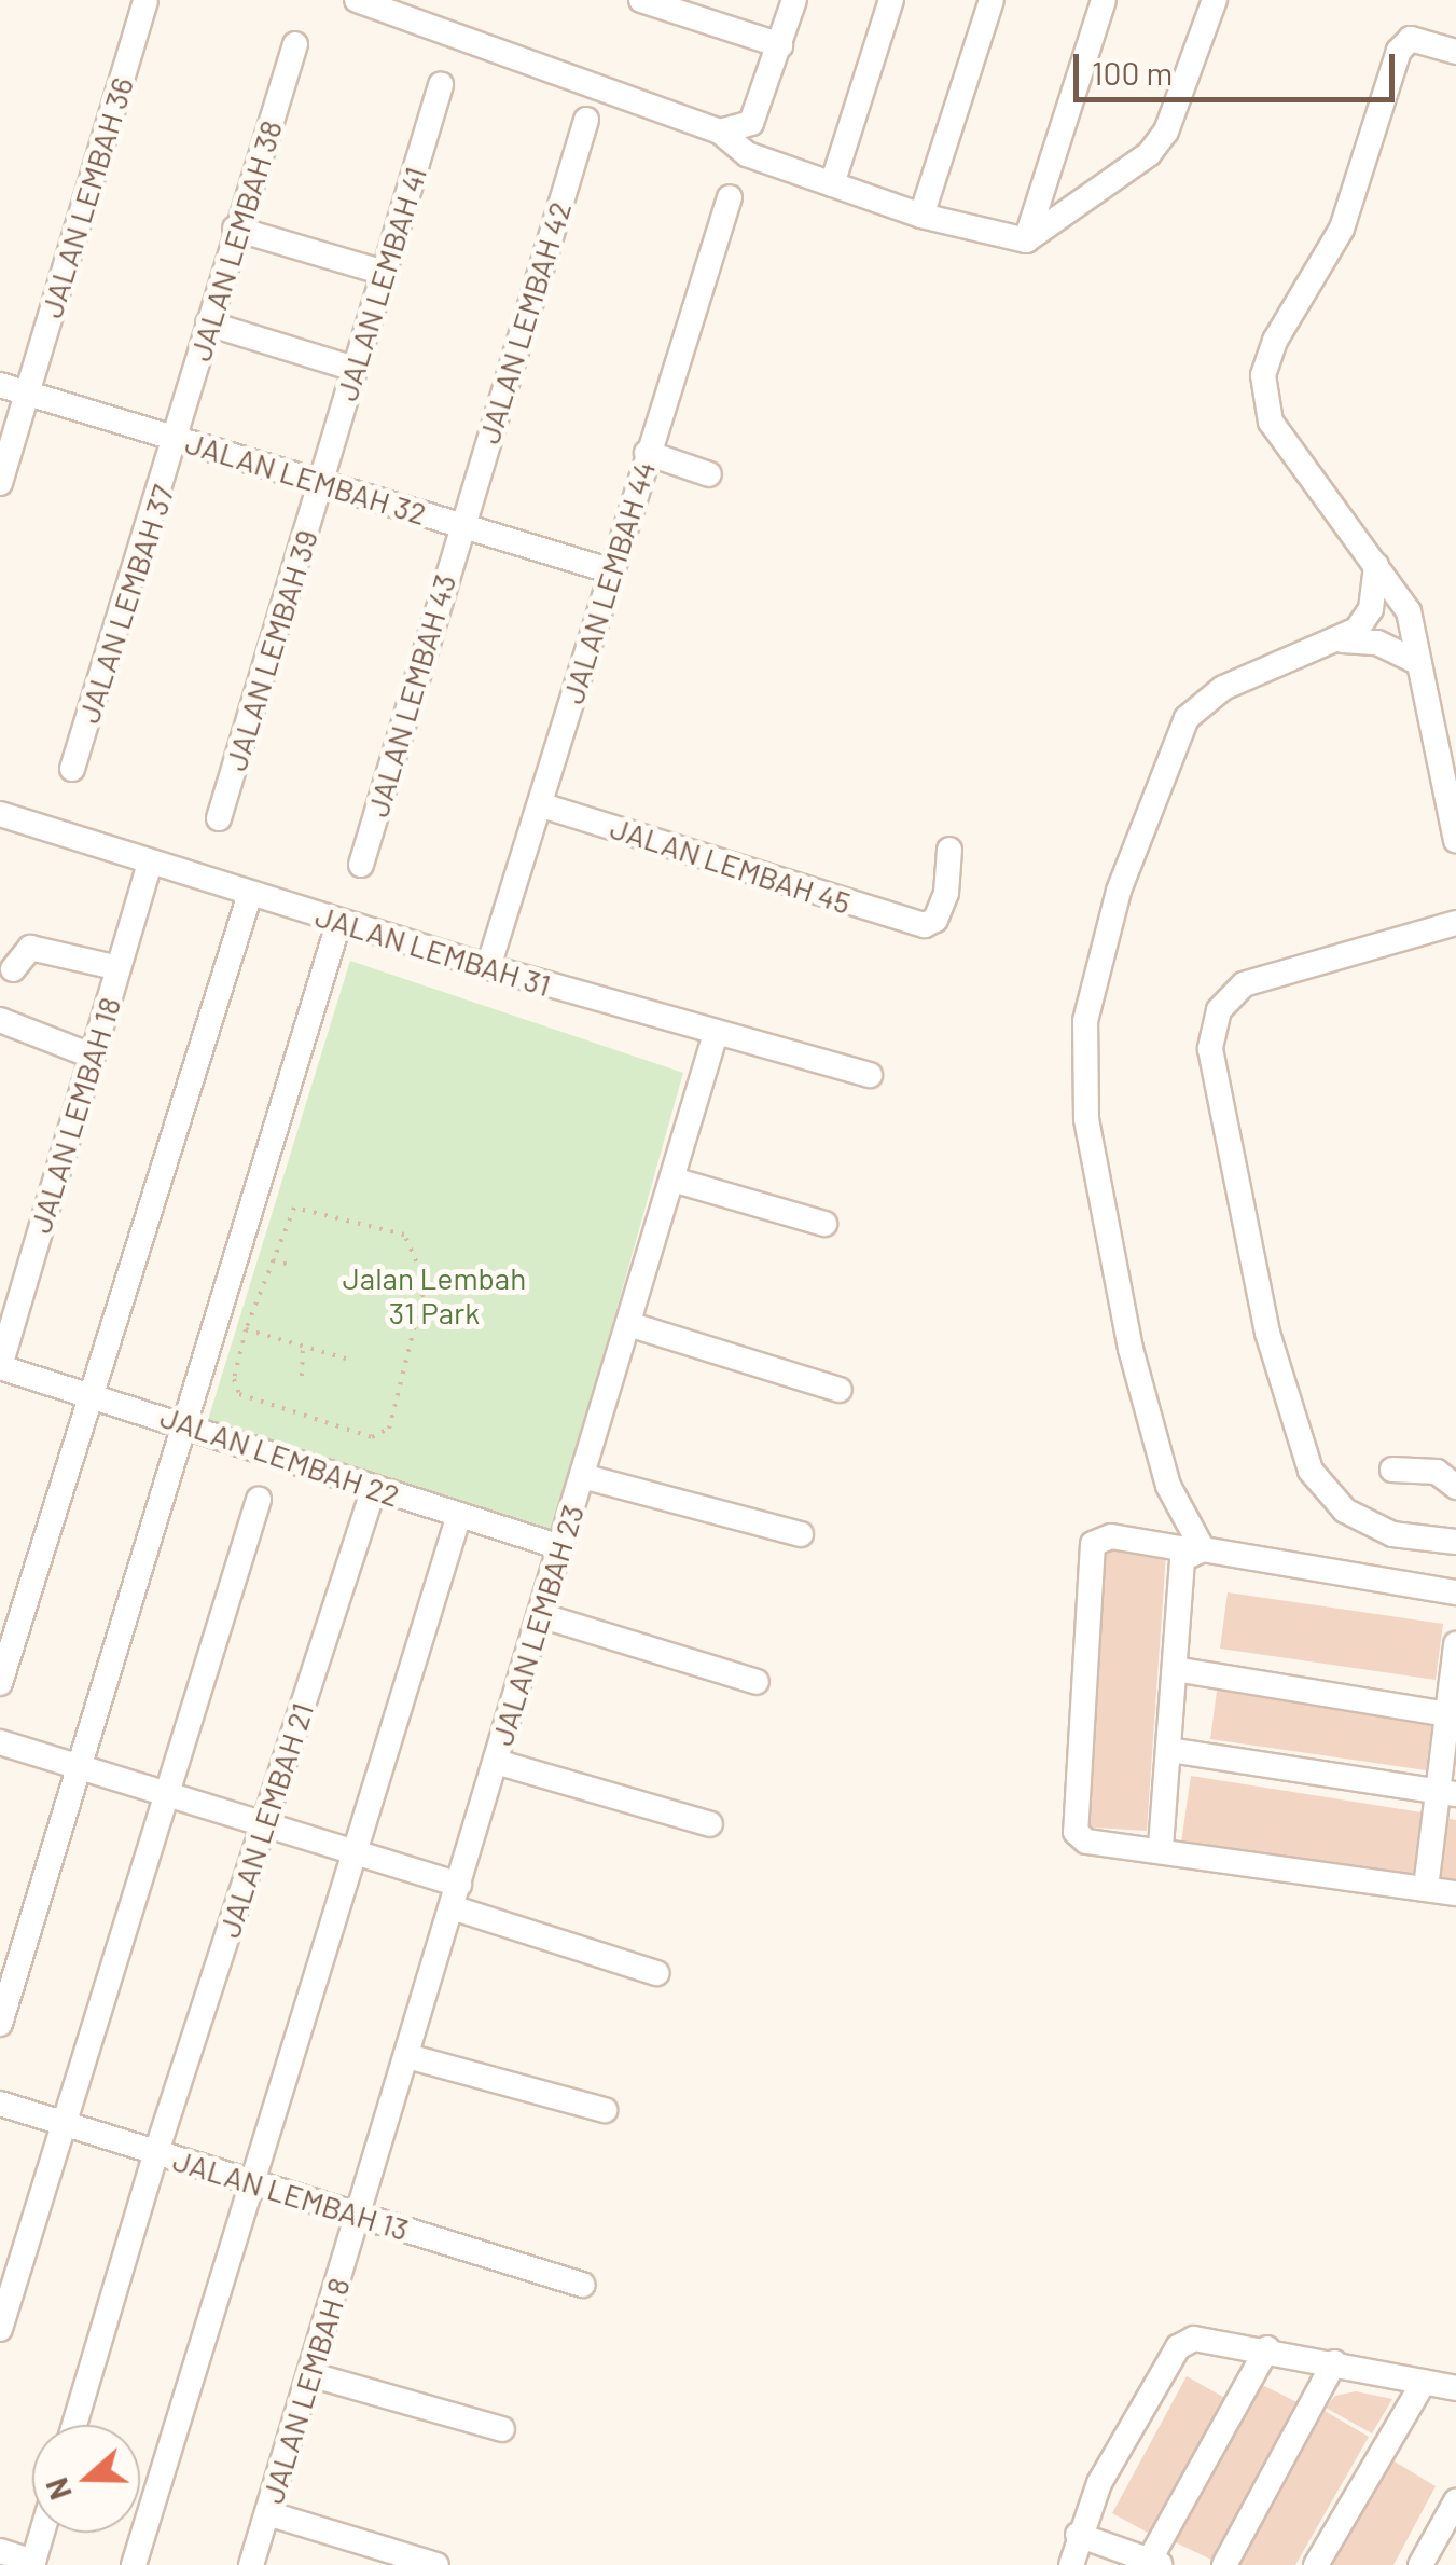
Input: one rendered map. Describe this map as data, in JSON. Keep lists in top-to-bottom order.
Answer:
{
  "streets": {
    "street": [
      "JALAN LEMBAH 36",
      "JALAN LEMBAH 38",
      "JALAN LEMBAH 41",
      "JALAN LEMBAH 42",
      "JALAN LEMBAH 32",
      "JALAN LEMBAH 44",
      "JALAN LEMBAH 37",
      "JALAN LEMBAH 39",
      "JALAN LEMBAH 43",
      "JALAN LEMBAH 45",
      "JALAN LEMBAH 31",
      "JALAN LEMBAH 18",
      "JALAN LEMBAH 22",
      "JALAN LEMBAH 23",
      "JALAN LEMBAH 21",
      "JALAN LEMBAH 13",
      "JALAN LEMBAH 8"
    ]
  },
  "crossings": [
    ["JALAN LEMBAH 36", "JALAN LEMBAH 32"],
    ["JALAN LEMBAH 38", "JALAN LEMBAH 32"],
    ["JALAN LEMBAH 38", "JALAN LEMBAH 37"],
    ["JALAN LEMBAH 41", "JALAN LEMBAH 32"],
    ["JALAN LEMBAH 41", "JALAN LEMBAH 39"],
    ["JALAN LEMBAH 42", "JALAN LEMBAH 32"],
    ["JALAN LEMBAH 42", "JALAN LEMBAH 43"],
    ["JALAN LEMBAH 32", "JALAN LEMBAH 44"],
    ["JALAN LEMBAH 32", "JALAN LEMBAH 37"],
    ["JALAN LEMBAH 32", "JALAN LEMBAH 39"],
    ["JALAN LEMBAH 32", "JALAN LEMBAH 43"],
    ["JALAN LEMBAH 44", "JALAN LEMBAH 45"],
    ["JALAN LEMBAH 44", "JALAN LEMBAH 31"],
    ["JALAN LEMBAH 31", "JALAN LEMBAH 18"],
    ["JALAN LEMBAH 31", "JALAN LEMBAH 23"],
    ["JALAN LEMBAH 18", "JALAN LEMBAH 22"],
    ["JALAN LEMBAH 22", "JALAN LEMBAH 23"],
    ["JALAN LEMBAH 22", "JALAN LEMBAH 21"],
    ["JALAN LEMBAH 23", "JALAN LEMBAH 13"],
    ["JALAN LEMBAH 23", "JALAN LEMBAH 8"],
    ["JALAN LEMBAH 21", "JALAN LEMBAH 13"],
    ["JALAN LEMBAH 13", "JALAN LEMBAH 8"]
  ],
  "parks": ["Jalan Lembah 31 Park"],
  "scale_bar": "100 m",
  "north": "left"
}
